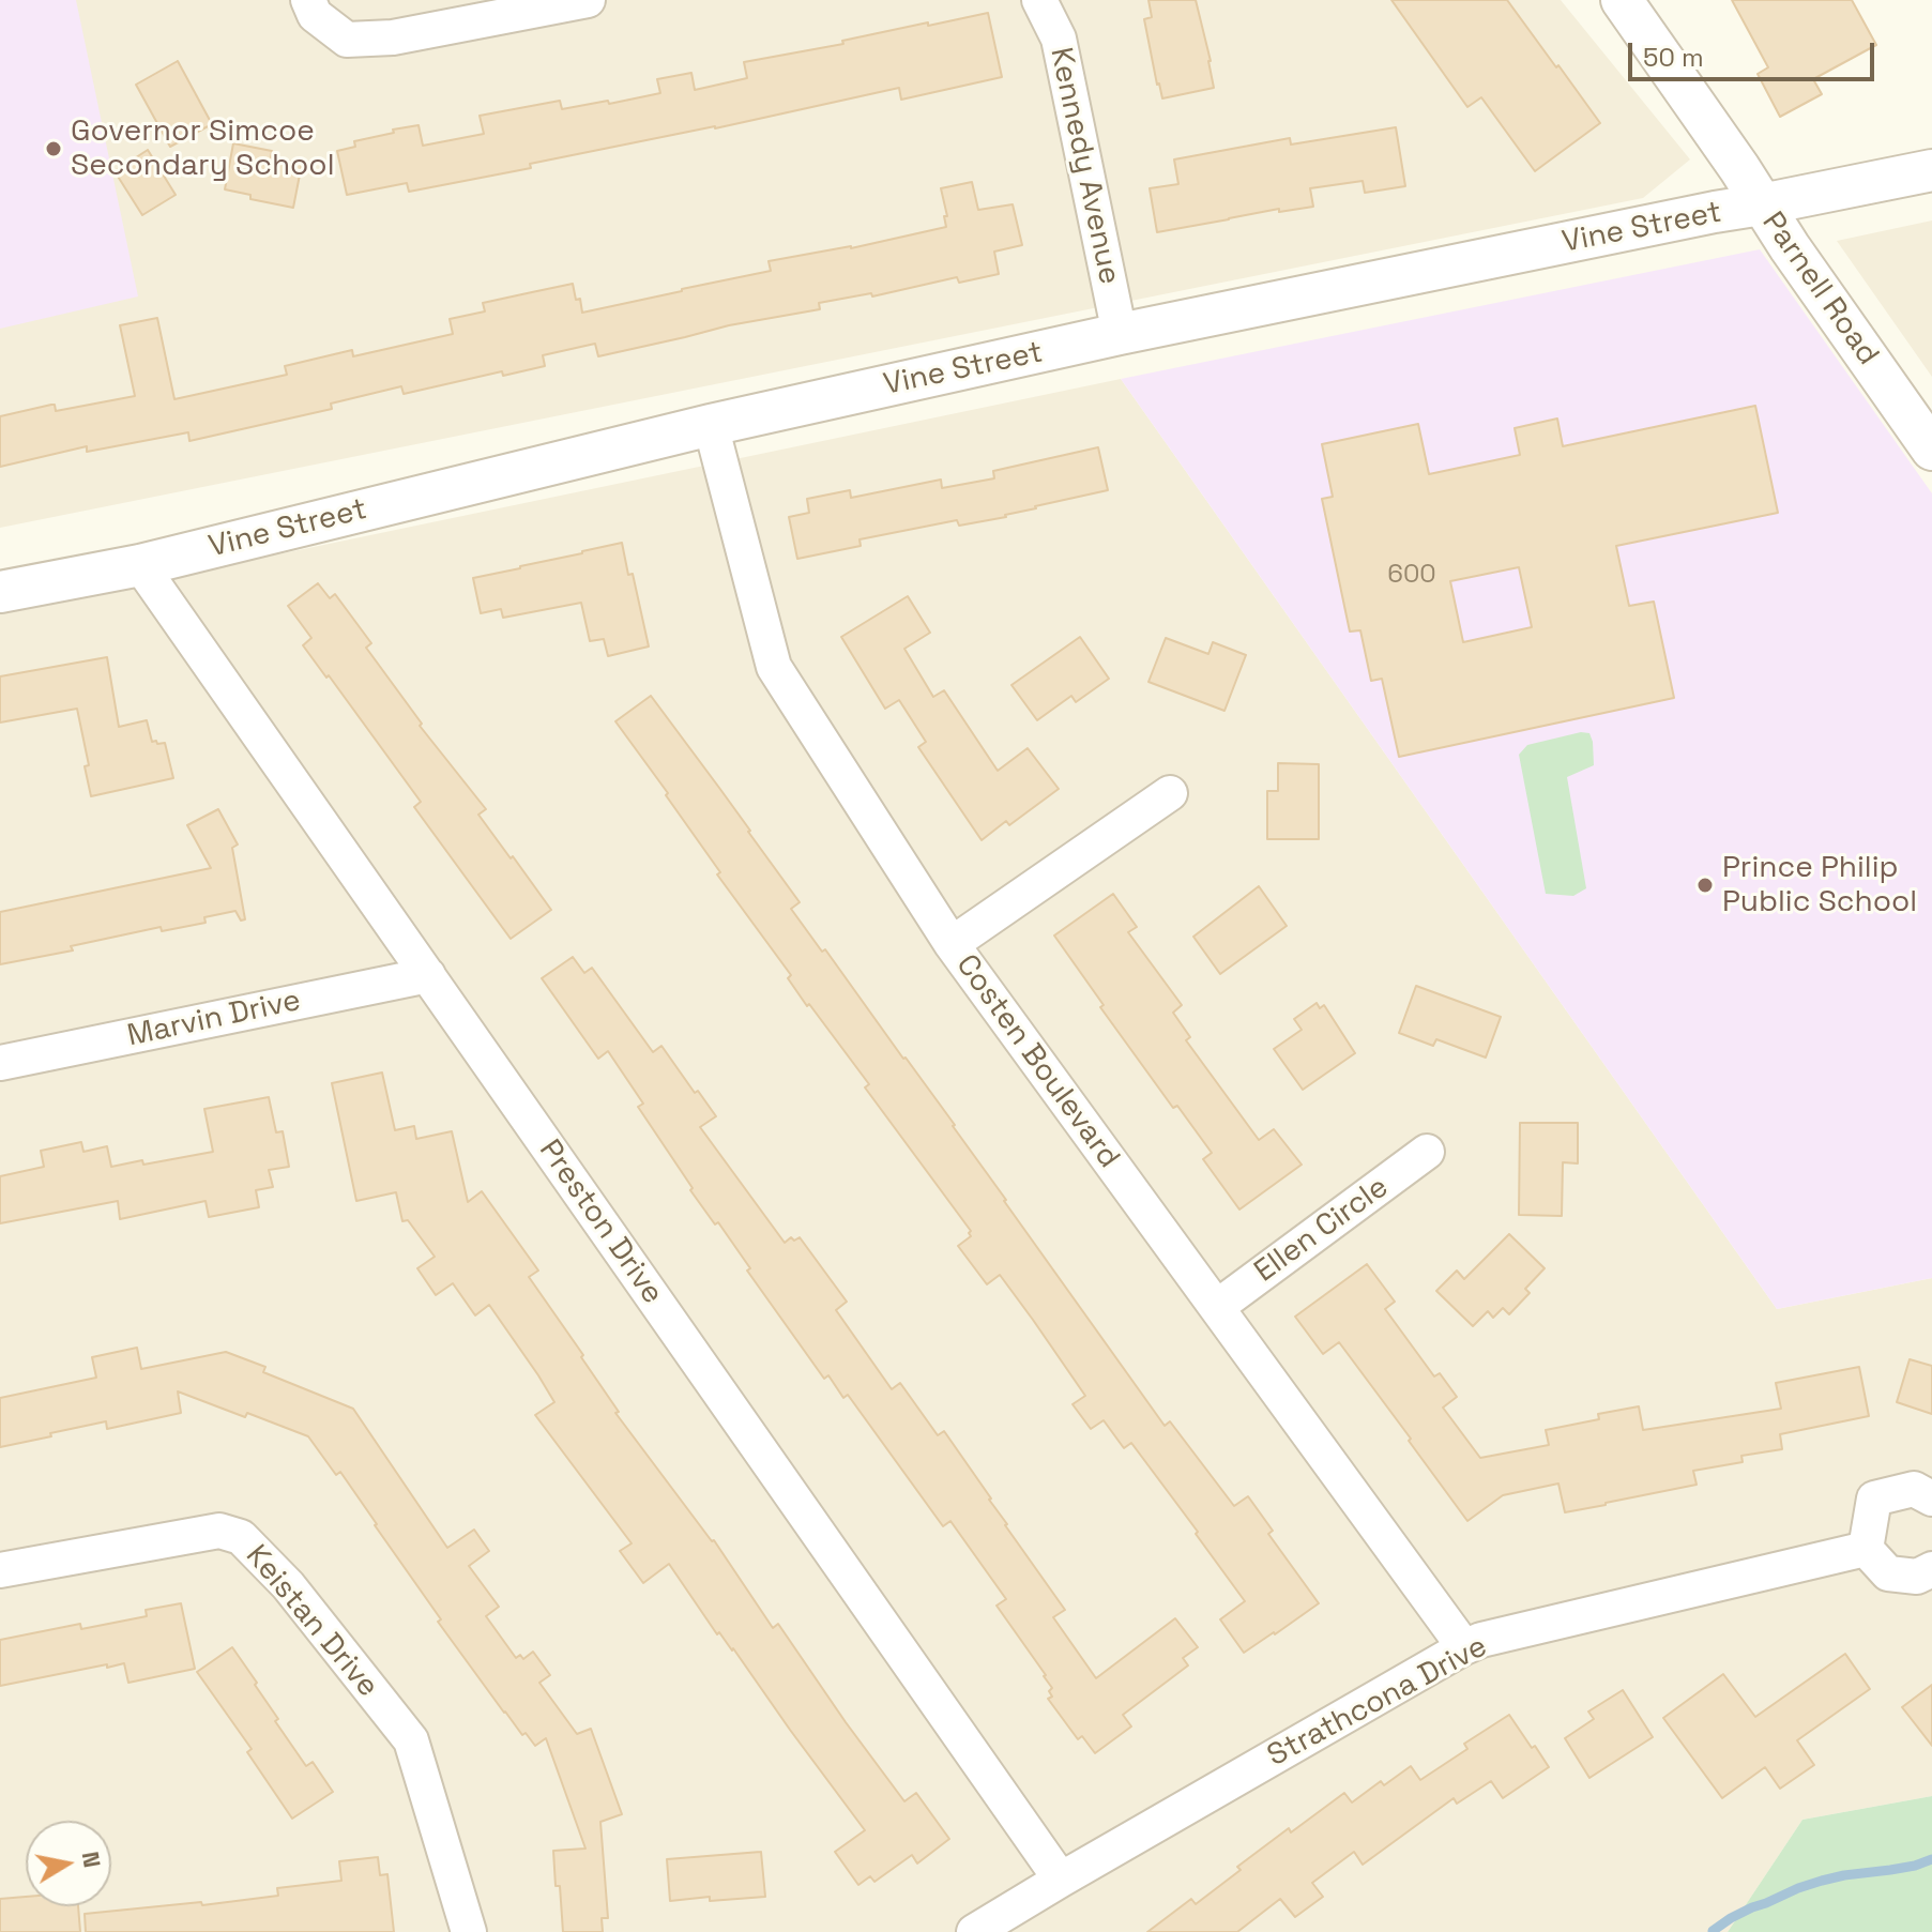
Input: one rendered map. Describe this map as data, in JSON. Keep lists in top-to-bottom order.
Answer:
{
  "streets": {
    "street": [
      "Kennedy Avenue",
      "Vine Street",
      "Parnell Road",
      "Marvin Drive",
      "Costen Boulevard",
      "Preston Drive",
      "Ellen Circle",
      "Keistan Drive",
      "Strathcona Drive"
    ]
  },
  "crossings": [
    ["Kennedy Avenue", "Vine Street"],
    ["Vine Street", "Parnell Road"],
    ["Vine Street", "Costen Boulevard"],
    ["Vine Street", "Preston Drive"],
    ["Marvin Drive", "Preston Drive"],
    ["Costen Boulevard", "Ellen Circle"],
    ["Costen Boulevard", "Strathcona Drive"],
    ["Preston Drive", "Strathcona Drive"]
  ],
  "places": ["Governor Simcoe Secondary School", "Prince Philip Public School"],
  "house_numbers": ["600"],
  "scale_bar": "50 m",
  "north": "right"
}
